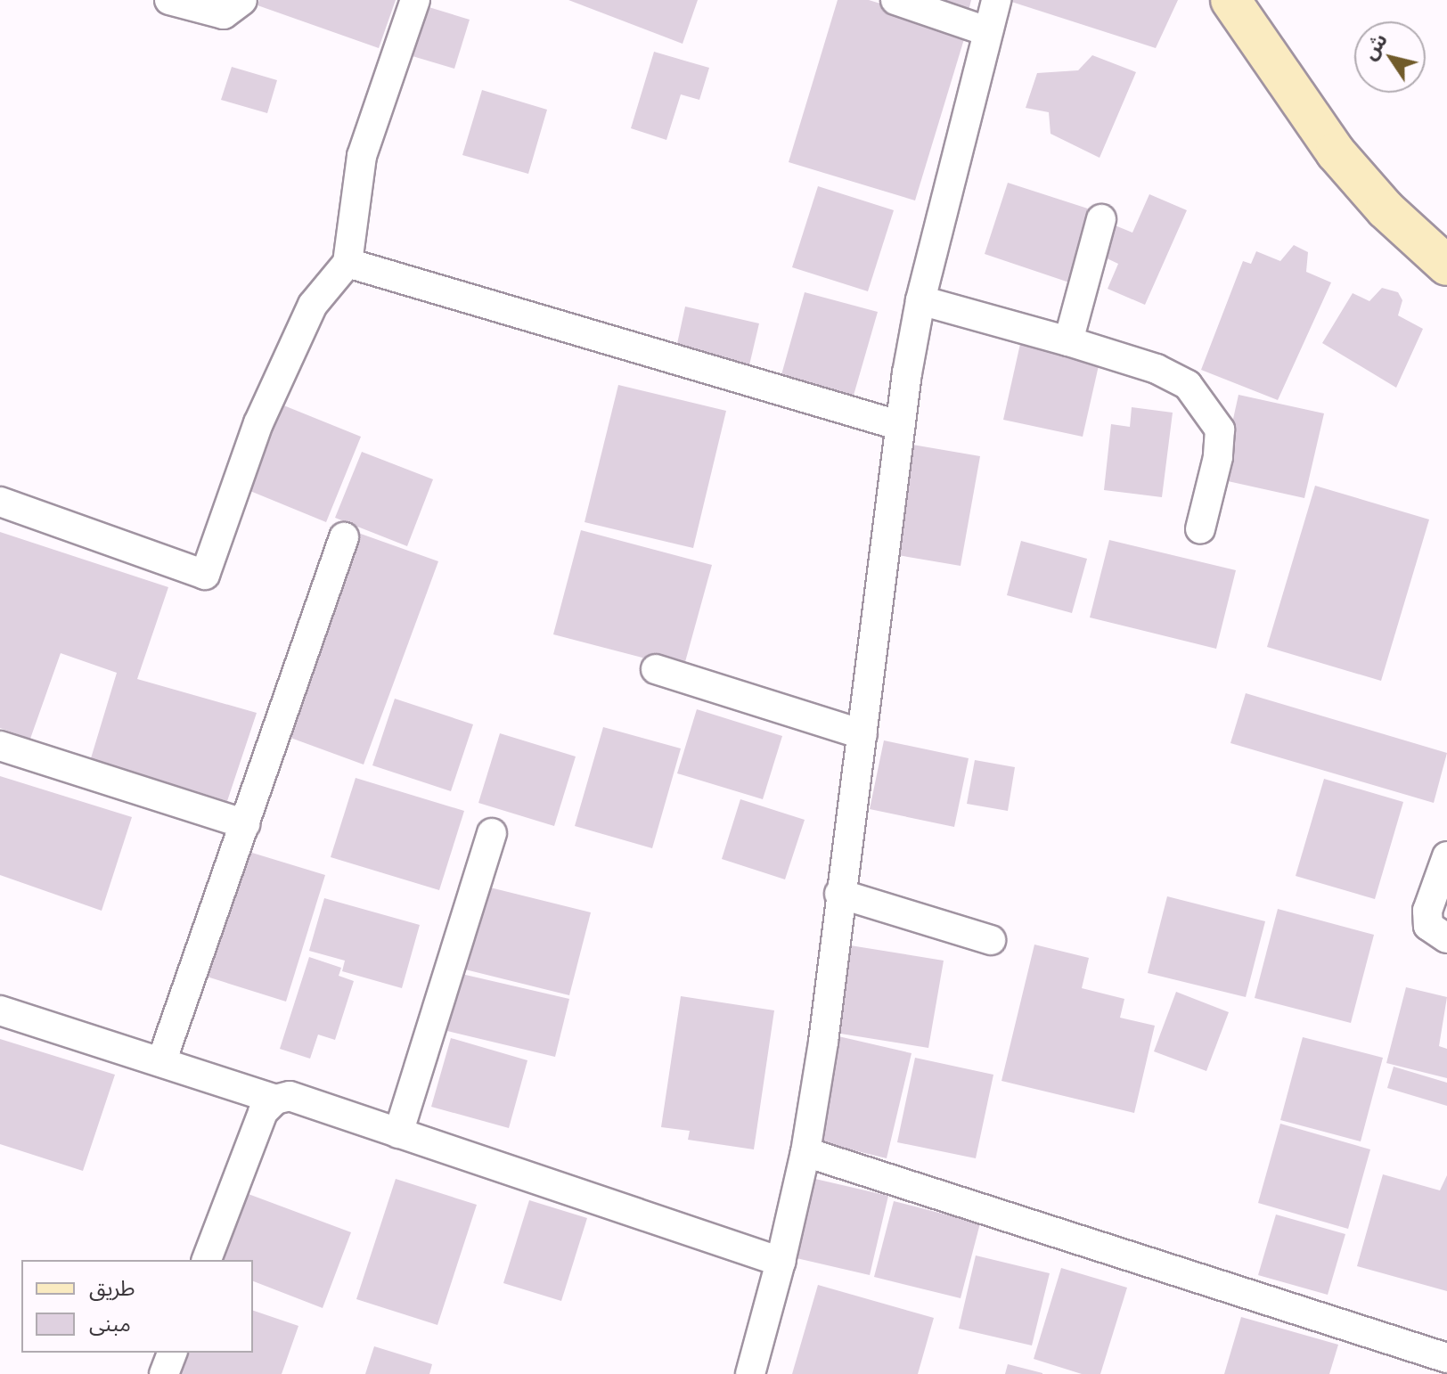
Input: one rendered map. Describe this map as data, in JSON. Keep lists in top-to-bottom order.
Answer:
{
  "legend": ["طريق", "مبنى"],
  "north": "top left"
}
